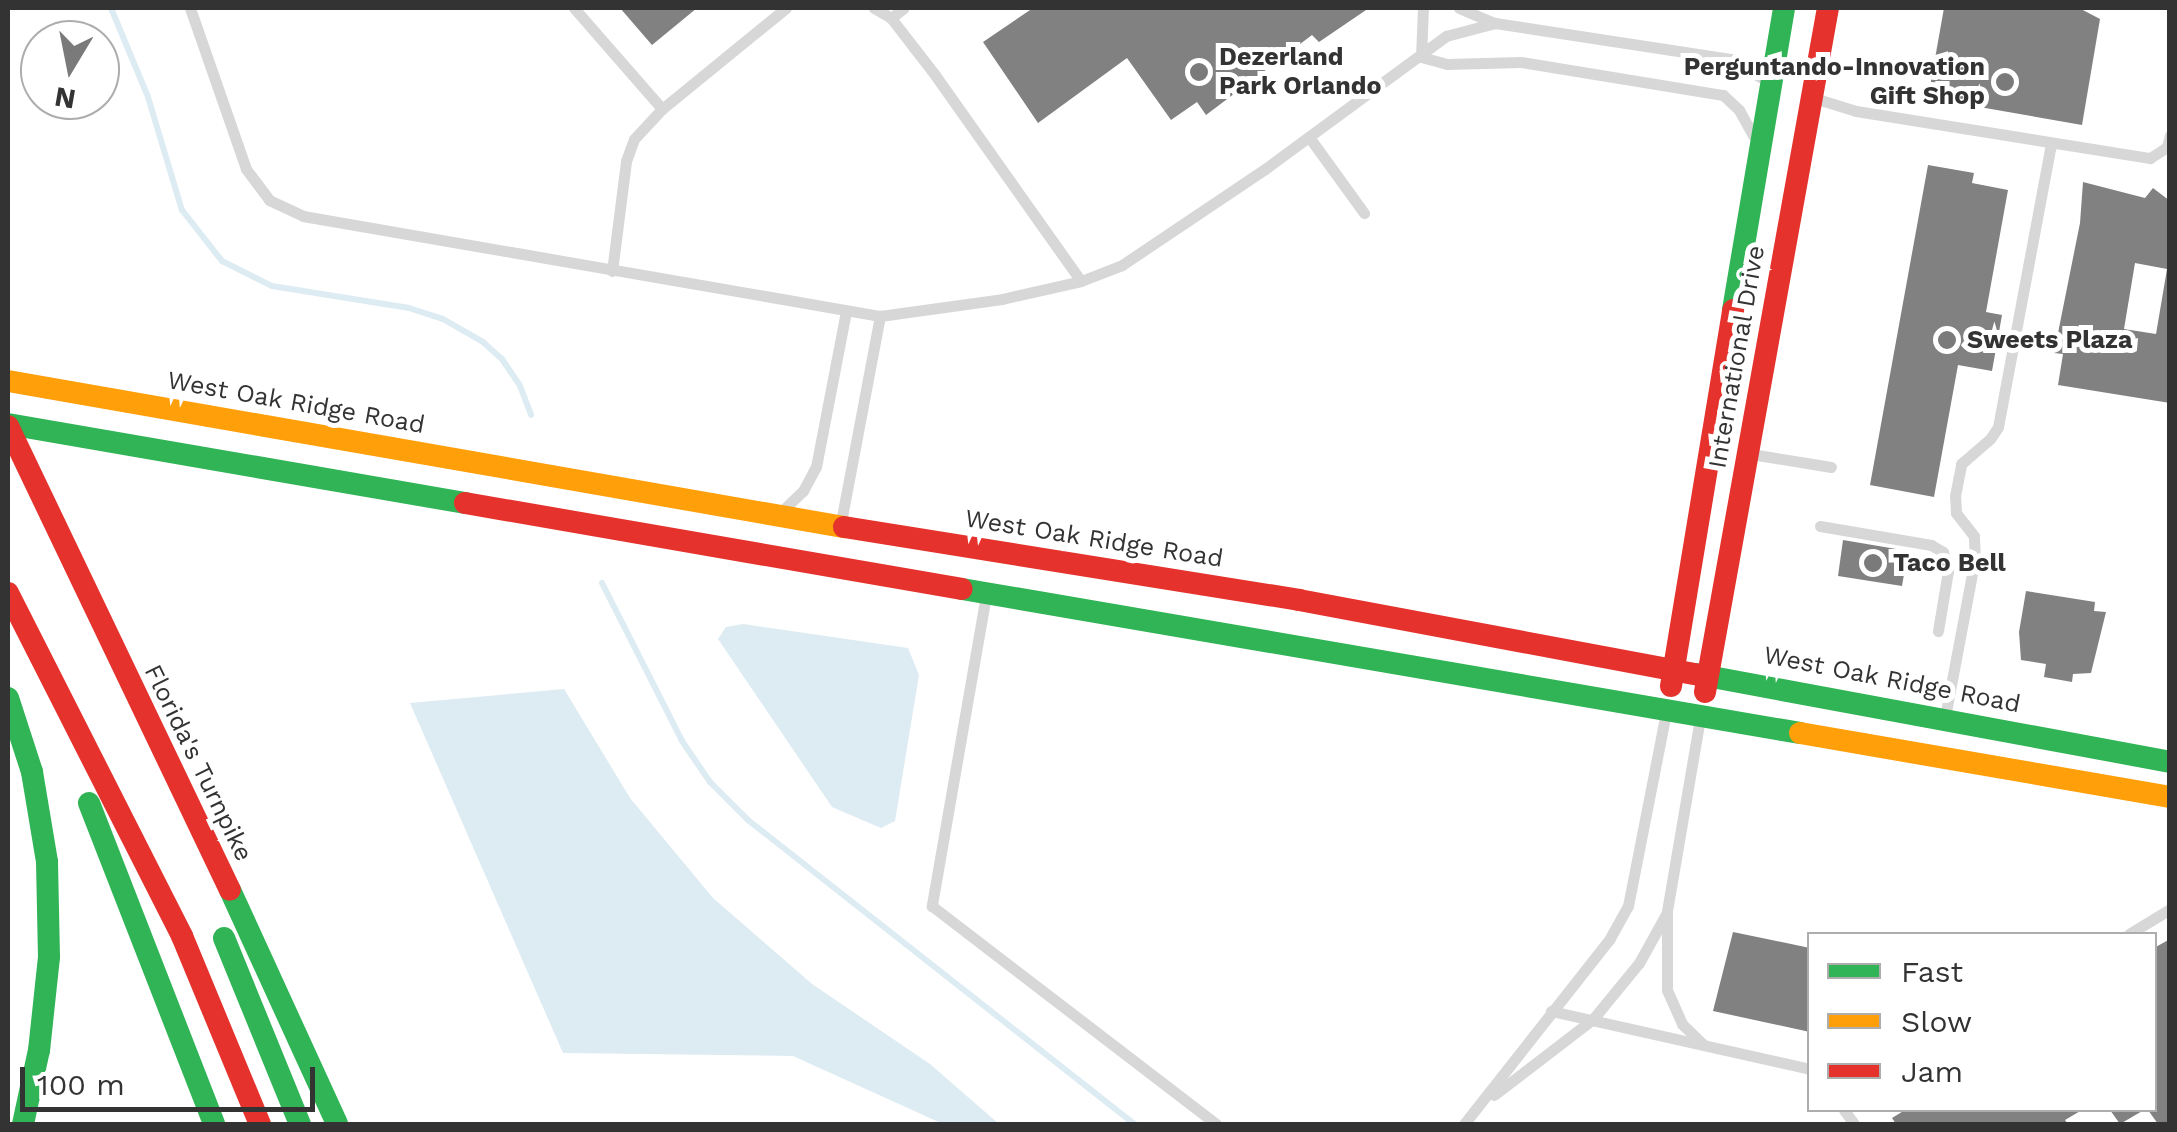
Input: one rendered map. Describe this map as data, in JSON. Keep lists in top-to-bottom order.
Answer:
{
  "streets": {
    "main road": ["International Drive", "West Oak Ridge Road", "Florida's Turnpike"]
  },
  "crossings": [
    ["International Drive", "West Oak Ridge Road"]
  ],
  "places": [
    "Dezerland Park Orlando",
    "Perguntando-Innovation Gift Shop",
    "Sweets Plaza",
    "Taco Bell"
  ],
  "legend": ["Fast", "Slow", "Jam"],
  "scale_bar": "100 m",
  "north": "bottom"
}
